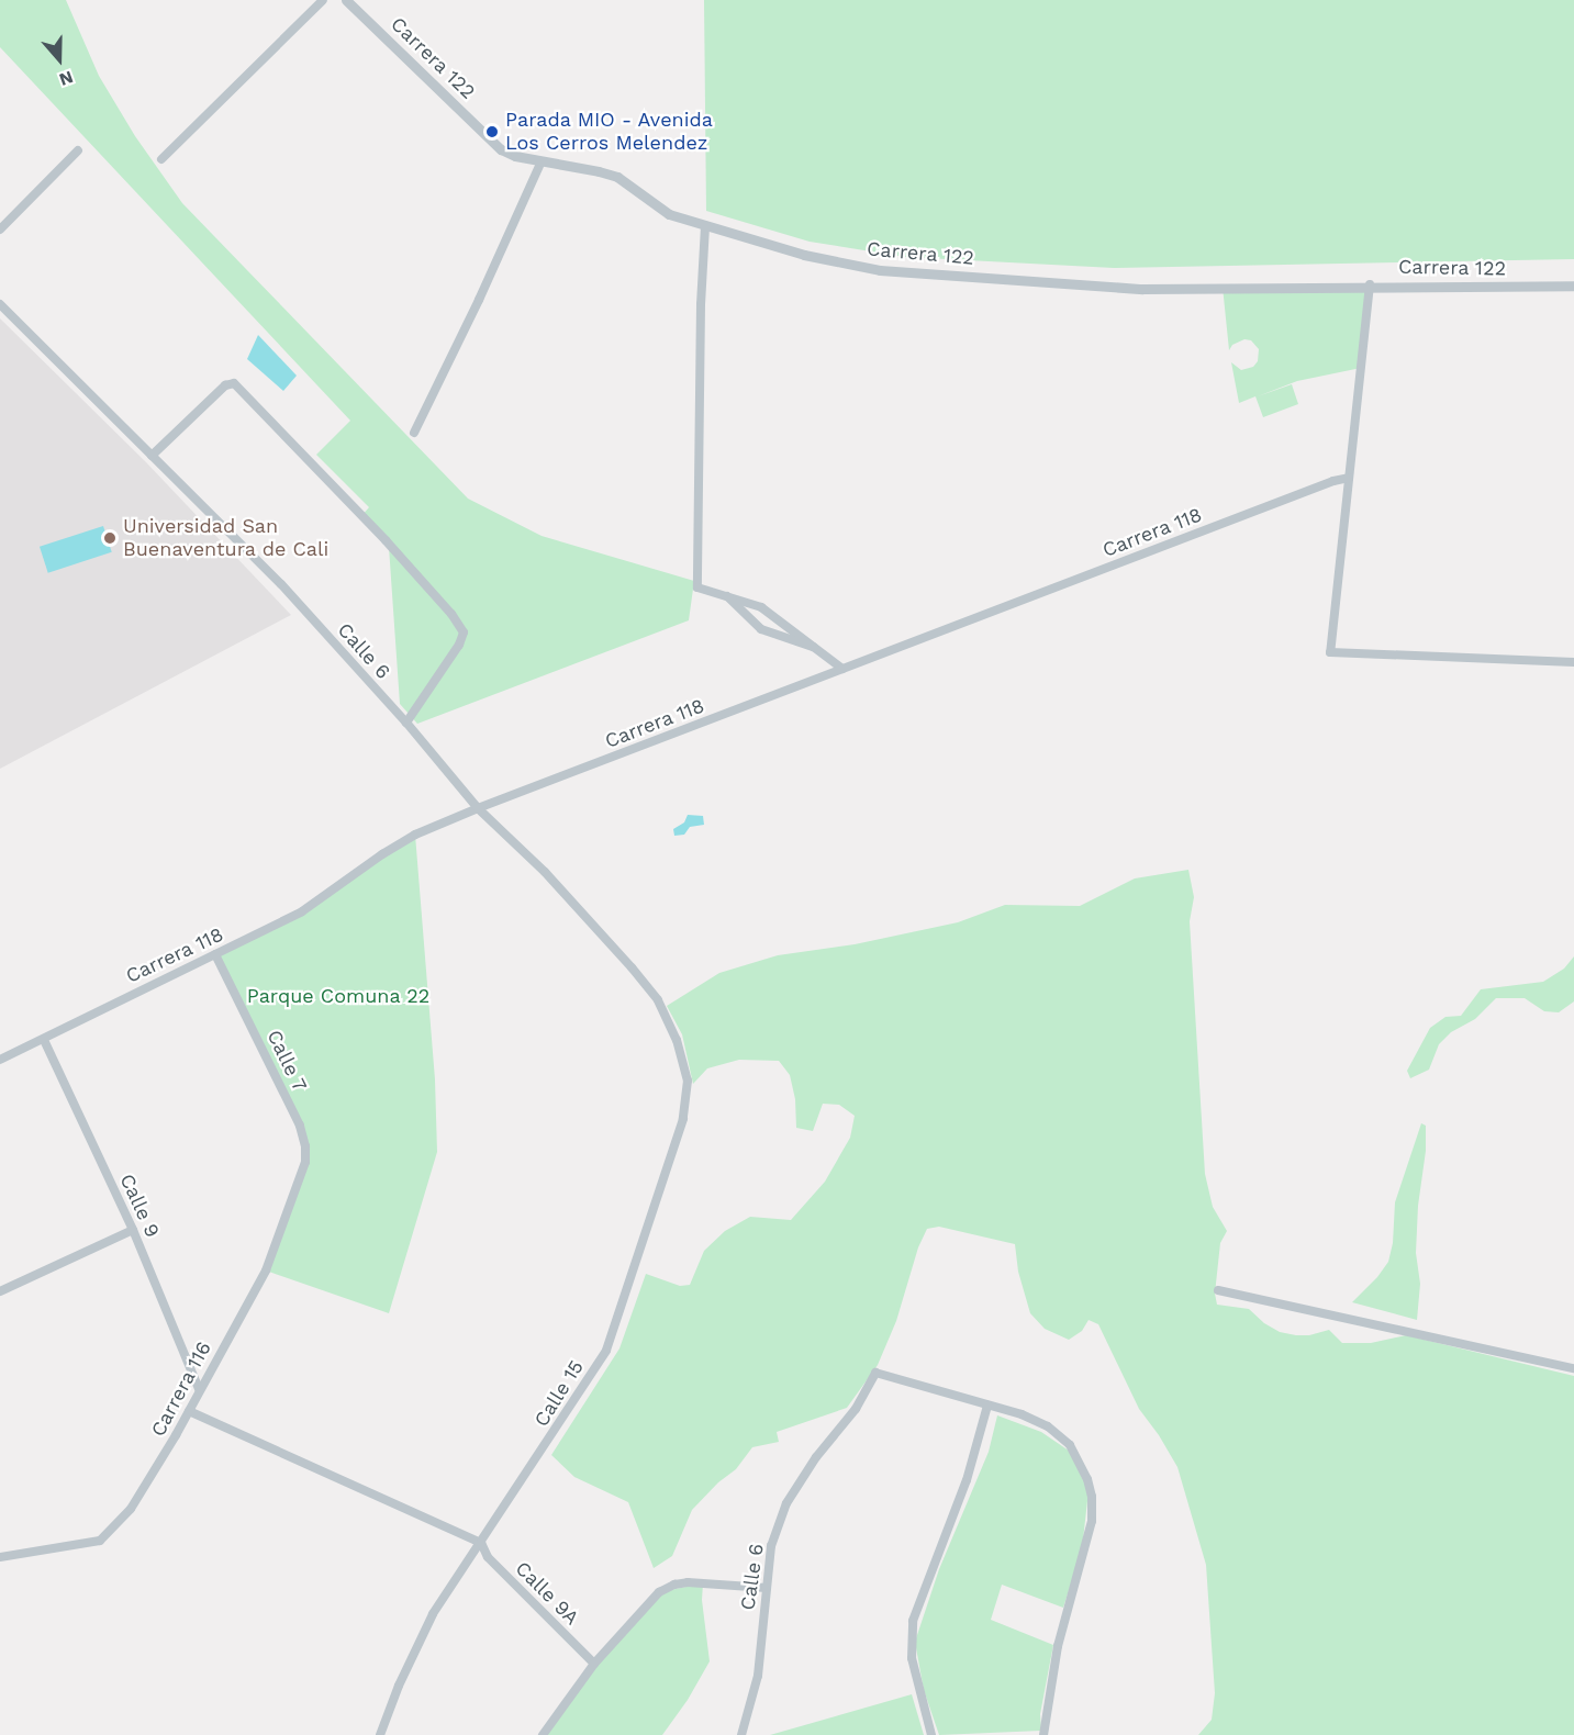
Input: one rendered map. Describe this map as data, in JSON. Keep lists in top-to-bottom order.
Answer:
{
  "streets": {
    "street": [
      "Carrera 122",
      "Carrera 118",
      "Calle 6",
      "Calle 7",
      "Calle 9",
      "Carrera 116",
      "Calle 15",
      "Calle 9A"
    ]
  },
  "crossings": [
    ["Carrera 118", "Calle 6"],
    ["Carrera 118", "Calle 7"],
    ["Carrera 118", "Calle 9"],
    ["Calle 6", "Calle 15"],
    ["Calle 7", "Carrera 116"],
    ["Calle 9", "Carrera 116"],
    ["Calle 15", "Calle 9A"]
  ],
  "parks": ["Parque Comuna 22"],
  "places": ["Parada MIO - Avenida Los Cerros Melendez", "Universidad San Buenaventura de Cali"],
  "north": "bottom"
}
